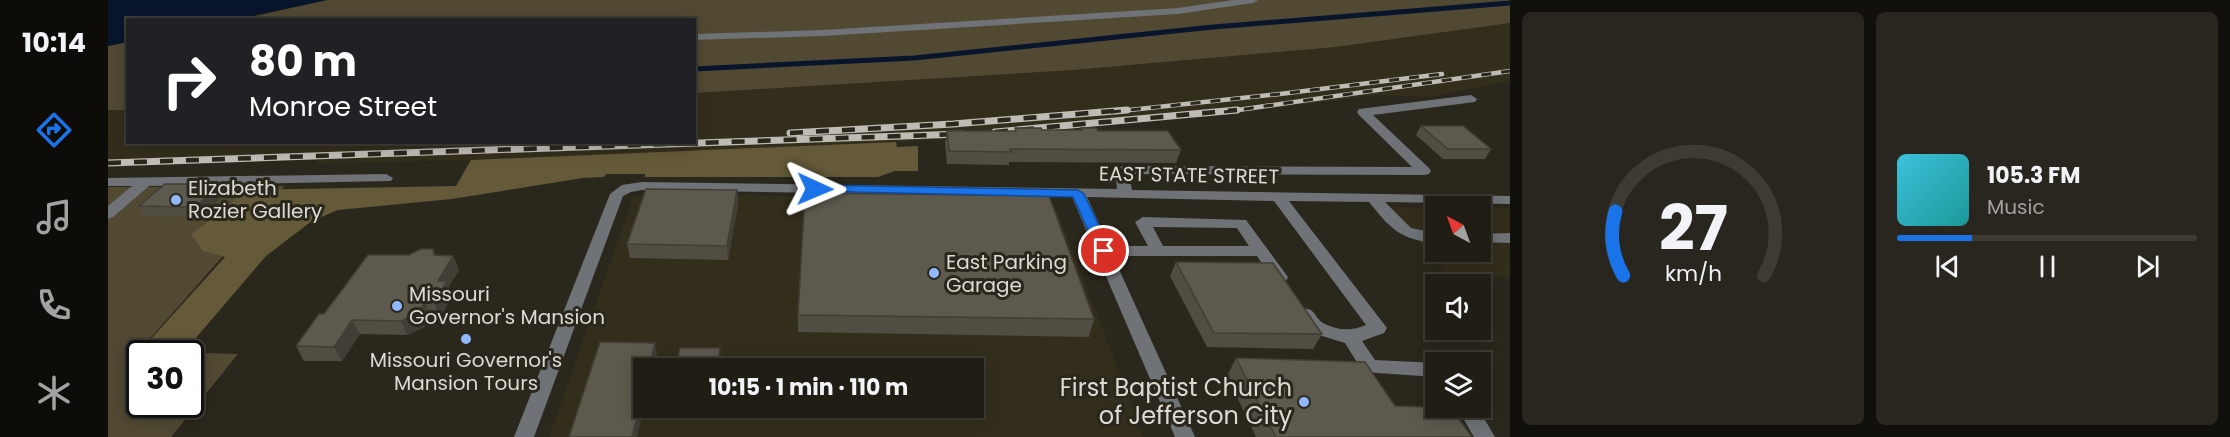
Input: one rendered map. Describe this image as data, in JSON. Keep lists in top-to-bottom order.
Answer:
{
  "streets": {
    "street": ["EAST STATE STREET"]
  },
  "places": [
    "Elizabeth Rozier Gallery",
    "East Parking Garage",
    "Missouri Governor's Mansion",
    "Missouri Governor's Mansion Tours",
    "First Baptist Church of Jefferson City"
  ],
  "north": "top left",
  "page": {
    "tabs": "10:14",
    "turn": ["80 m", "Monroe Street"],
    "song": ["105.3 FM", "Music"],
    "limit": "30",
    "trip": "10:15 · 1 min · 110 m",
    "gauge": ["27", "km/h"]
  }
}
